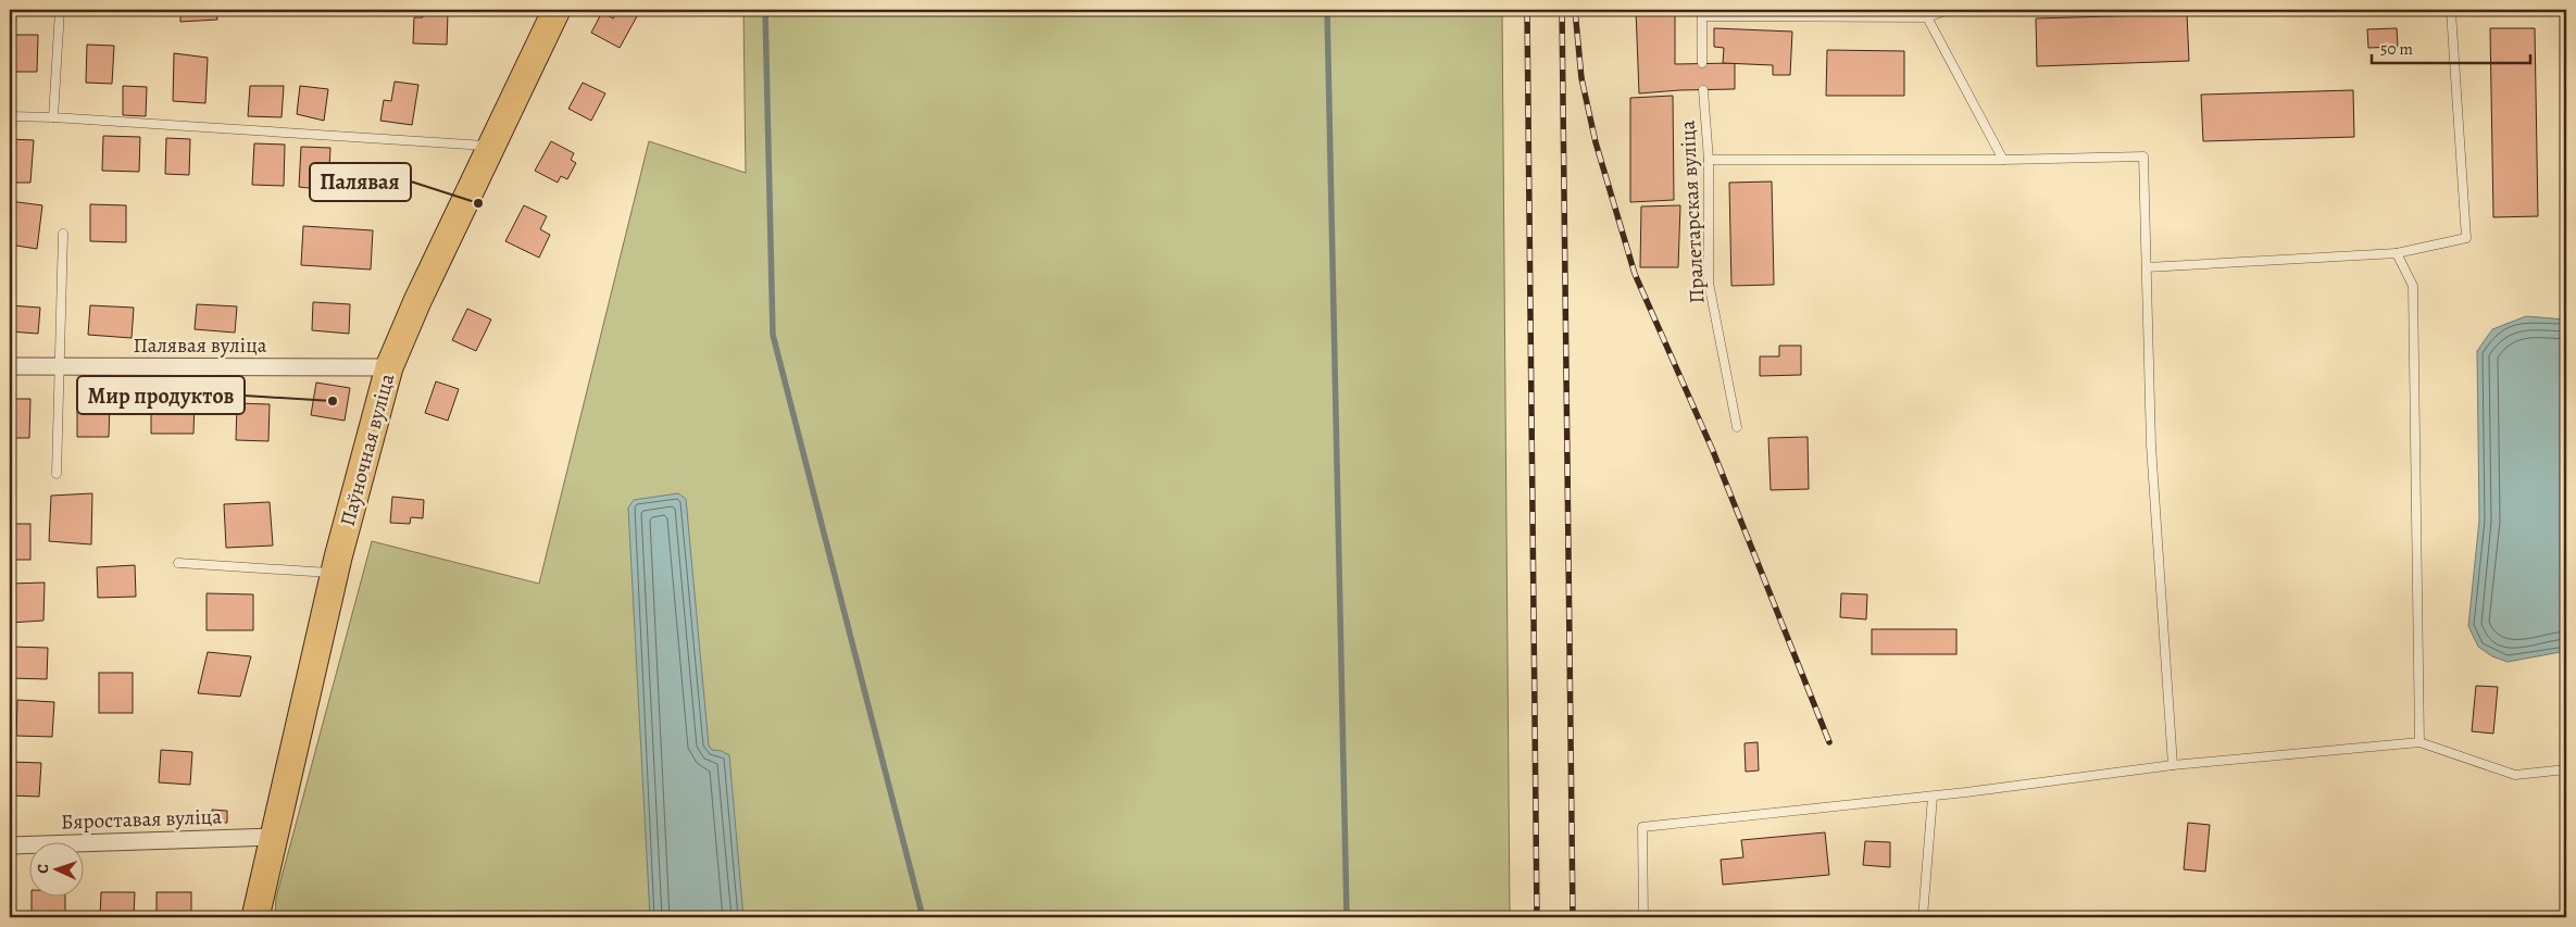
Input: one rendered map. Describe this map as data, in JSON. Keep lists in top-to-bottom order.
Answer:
{
  "streets": {
    "main road": ["Паўночная вуліца"],
    "street": ["Палявая вуліца", "Бяроставая вуліца"],
    "lane": ["Пралетарская вуліца"]
  },
  "crossings": [
    ["Палявая вуліца", "Паўночная вуліца"],
    ["Паўночная вуліца", "Бяроставая вуліца"]
  ],
  "places": ["Палявая", "Мир продуктов"],
  "scale_bar": "50 m",
  "north": "left"
}
